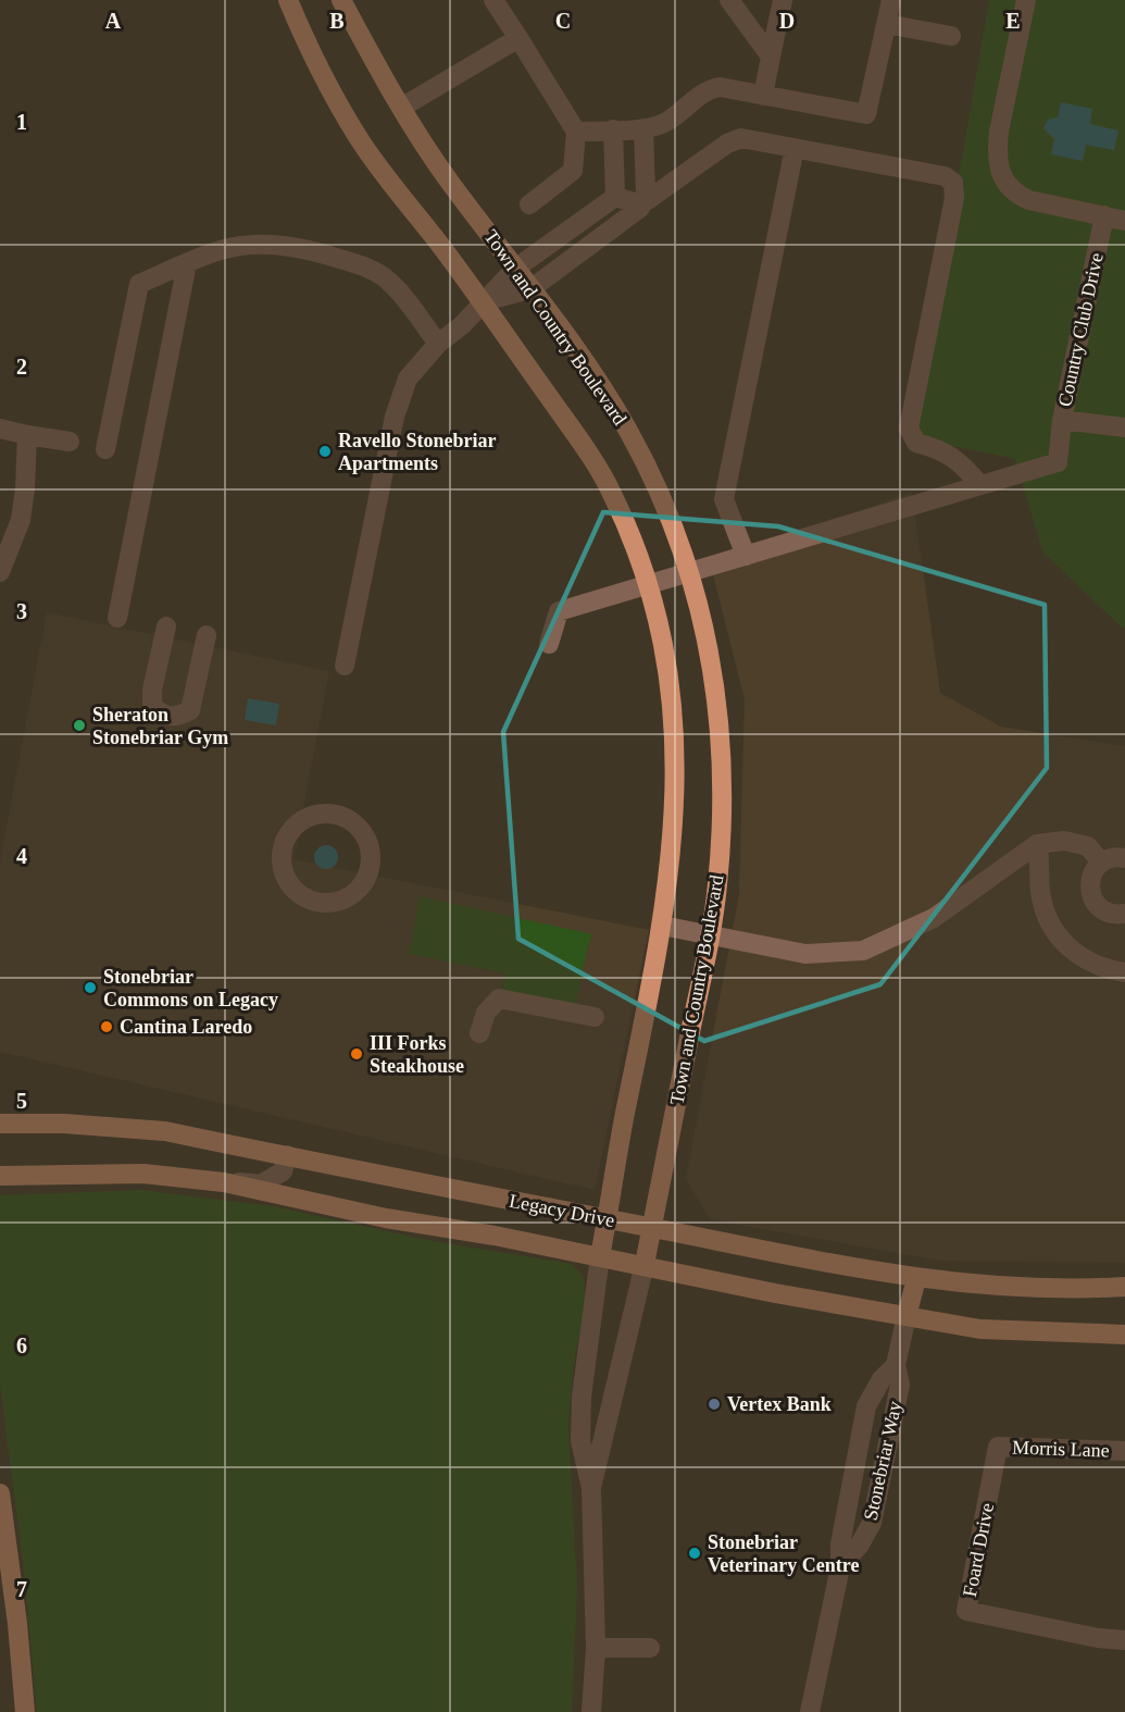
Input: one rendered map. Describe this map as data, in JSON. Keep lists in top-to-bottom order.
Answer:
{
  "streets": {
    "main road": ["Town and Country Boulevard", "Legacy Drive"],
    "street": [
      "Country Club Drive",
      "Morris Lane",
      "Stonebriar Way",
      "Foard Drive"
    ]
  },
  "crossings": [
    ["Town and Country Boulevard", "Legacy Drive"],
    ["Legacy Drive", "Stonebriar Way"],
    ["Morris Lane", "Foard Drive"]
  ],
  "places": [
    "Ravello Stonebriar Apartments",
    "Sheraton Stonebriar Gym",
    "Stonebriar Commons on Legacy",
    "Cantina Laredo",
    "III Forks Steakhouse",
    "Vertex Bank",
    "Stonebriar Veterinary Centre"
  ],
  "grid": {
    "columns": [
      "A",
      "B",
      "C",
      "D",
      "E"
    ],
    "rows": [
      "1",
      "2",
      "3",
      "4",
      "5",
      "6",
      "7"
    ]
  }
}
